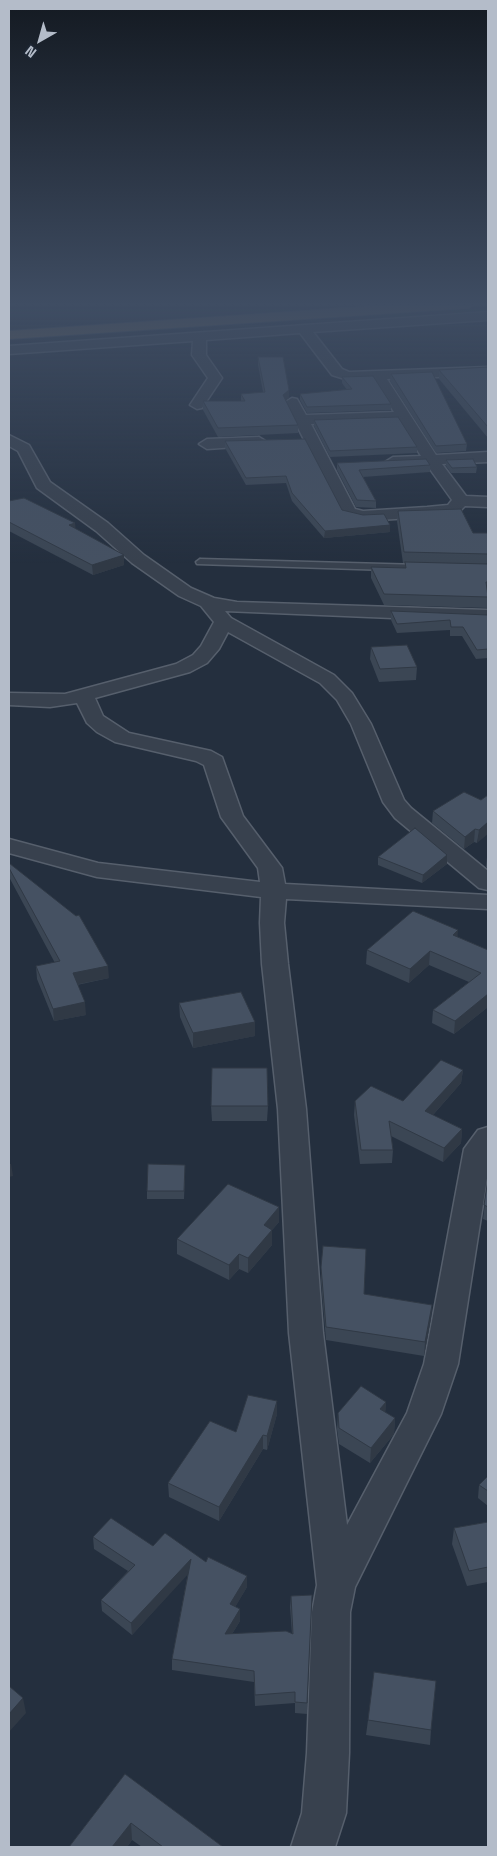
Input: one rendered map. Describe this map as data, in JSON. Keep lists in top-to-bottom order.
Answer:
{
  "north": "bottom left"
}
